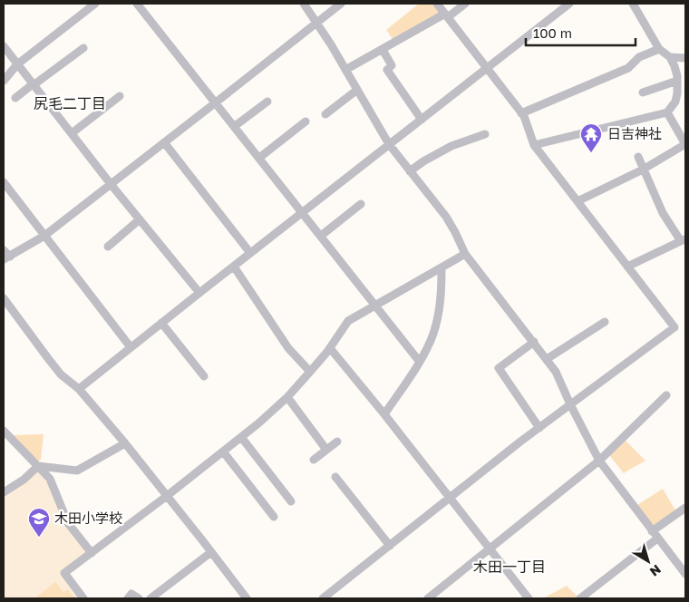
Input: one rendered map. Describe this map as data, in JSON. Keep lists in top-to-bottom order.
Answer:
{
  "districts": ["尻毛二丁目", "木田一丁目"],
  "places": {
    "temple": ["日吉神社"],
    "school or university": ["木田小学校"]
  },
  "scale_bar": "100 m",
  "north": "bottom right"
}
